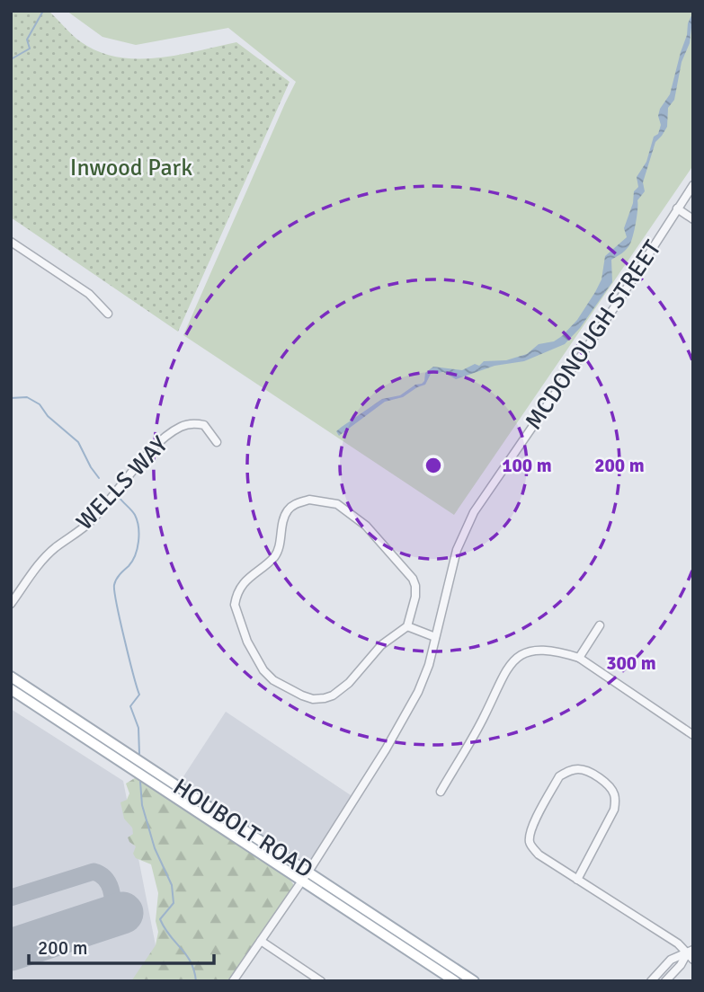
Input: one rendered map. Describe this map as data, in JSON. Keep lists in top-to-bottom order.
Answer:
{
  "streets": {
    "main road": ["HOUBOLT ROAD"],
    "street": ["MCDONOUGH STREET", "WELLS WAY"]
  },
  "crossings": [
    ["MCDONOUGH STREET", "HOUBOLT ROAD"]
  ],
  "parks": ["Inwood Park"],
  "scale_bar": "200 m",
  "rings": ["100 m", "200 m", "300 m"]
}
